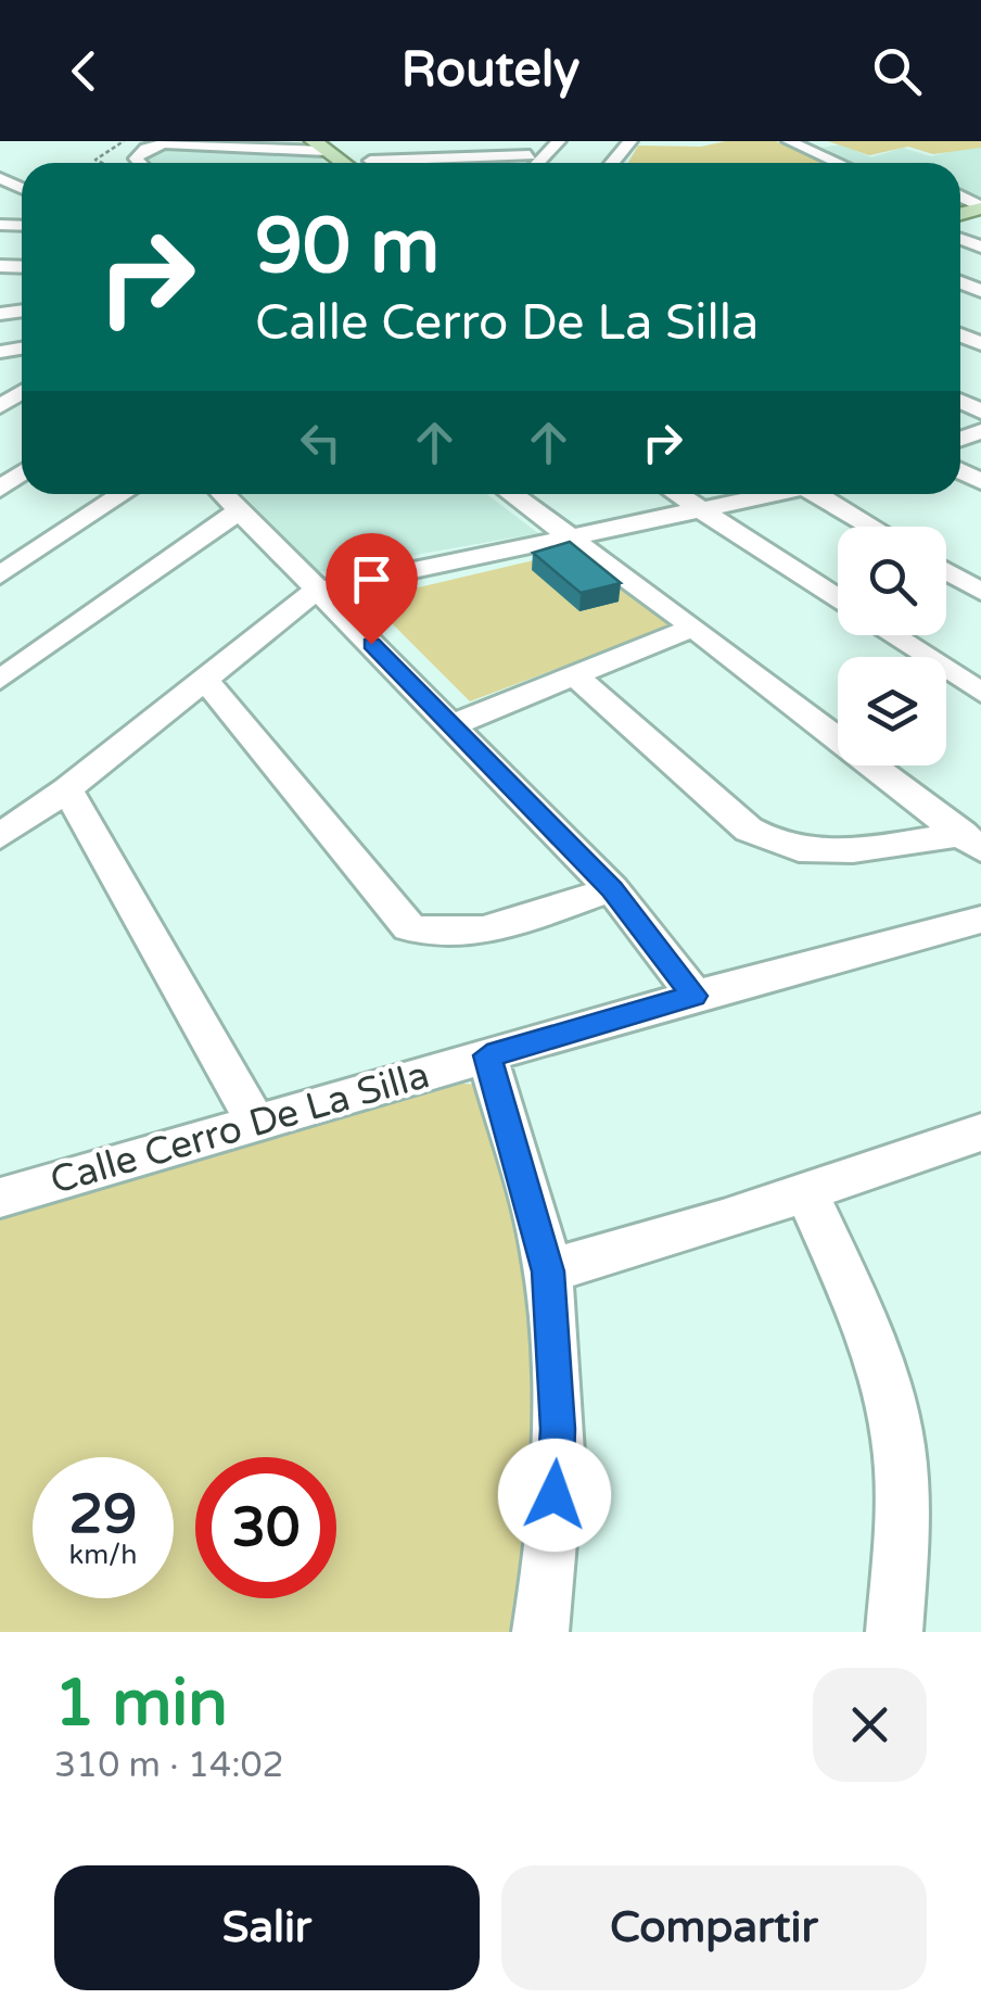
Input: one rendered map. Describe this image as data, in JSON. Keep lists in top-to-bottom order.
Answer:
{
  "streets": {
    "street": ["Calle Cerro De La Silla"]
  },
  "page": {
    "header": "Routely",
    "turn": ["90 m", "Calle Cerro De La Silla"],
    "speed": "29 km/h",
    "limit": "30",
    "heading": ["1 min", "310 m · 14:02"],
    "buttons": ["Salir", "Compartir"]
  }
}
